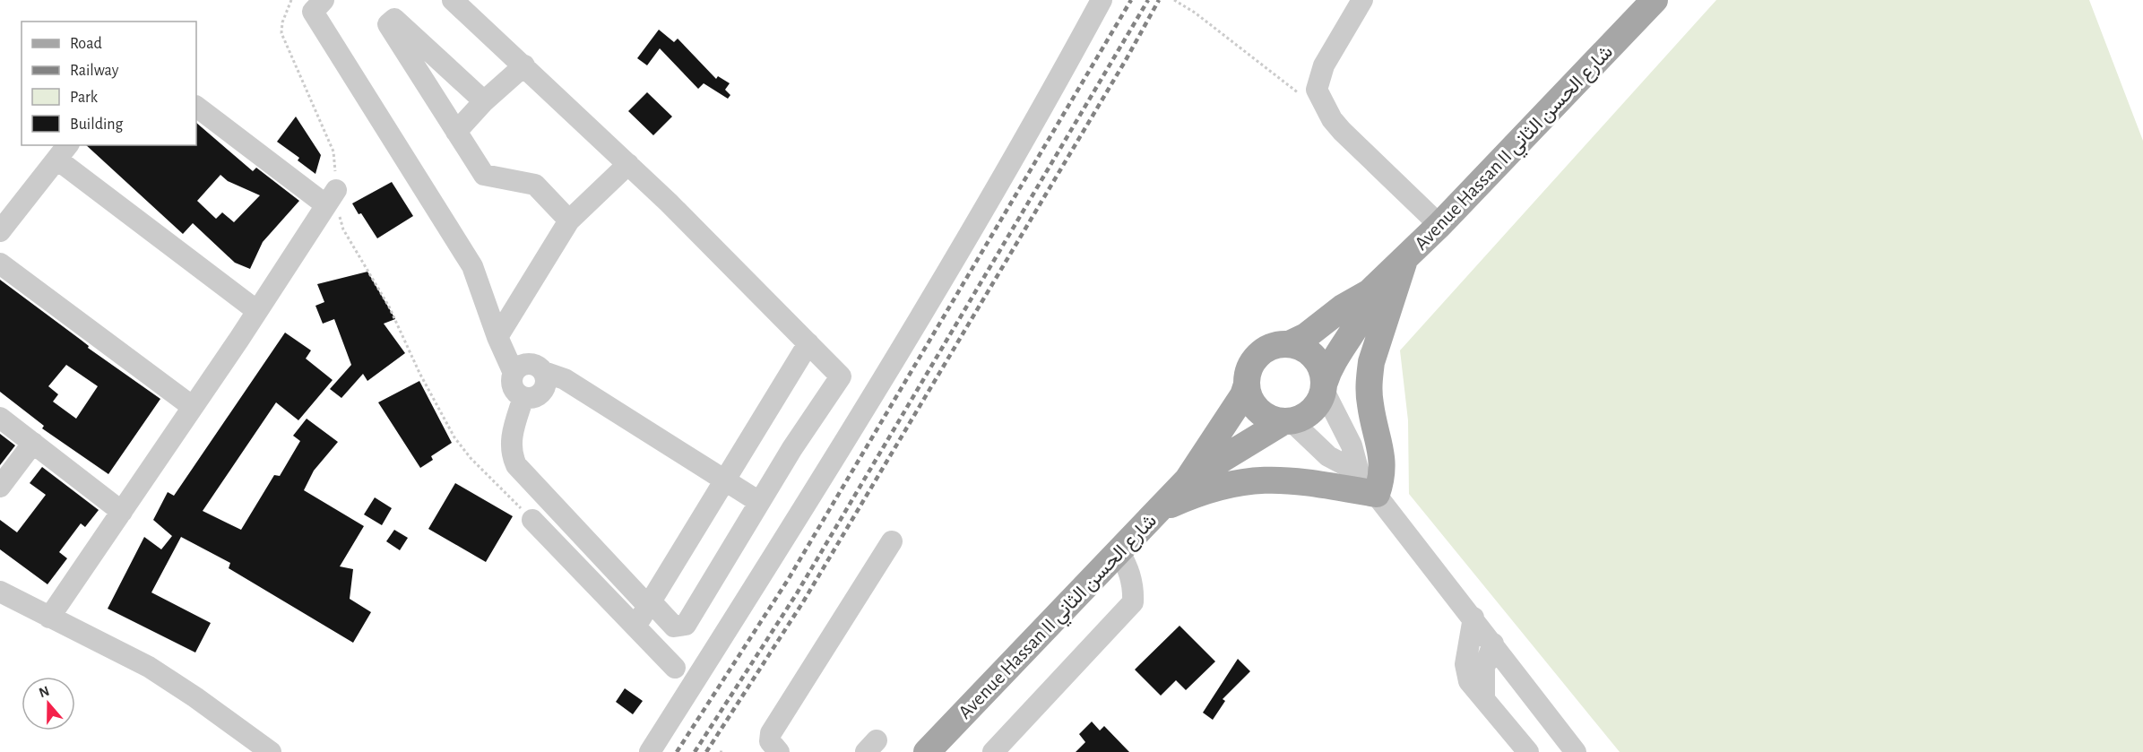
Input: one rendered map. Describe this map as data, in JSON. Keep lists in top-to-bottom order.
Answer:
{
  "streets": {
    "main road": ["Avenue Hassan II شارع الحسن الثاني"]
  },
  "legend": [
    "Road",
    "Railway",
    "Park",
    "Building"
  ],
  "north": "top"
}
